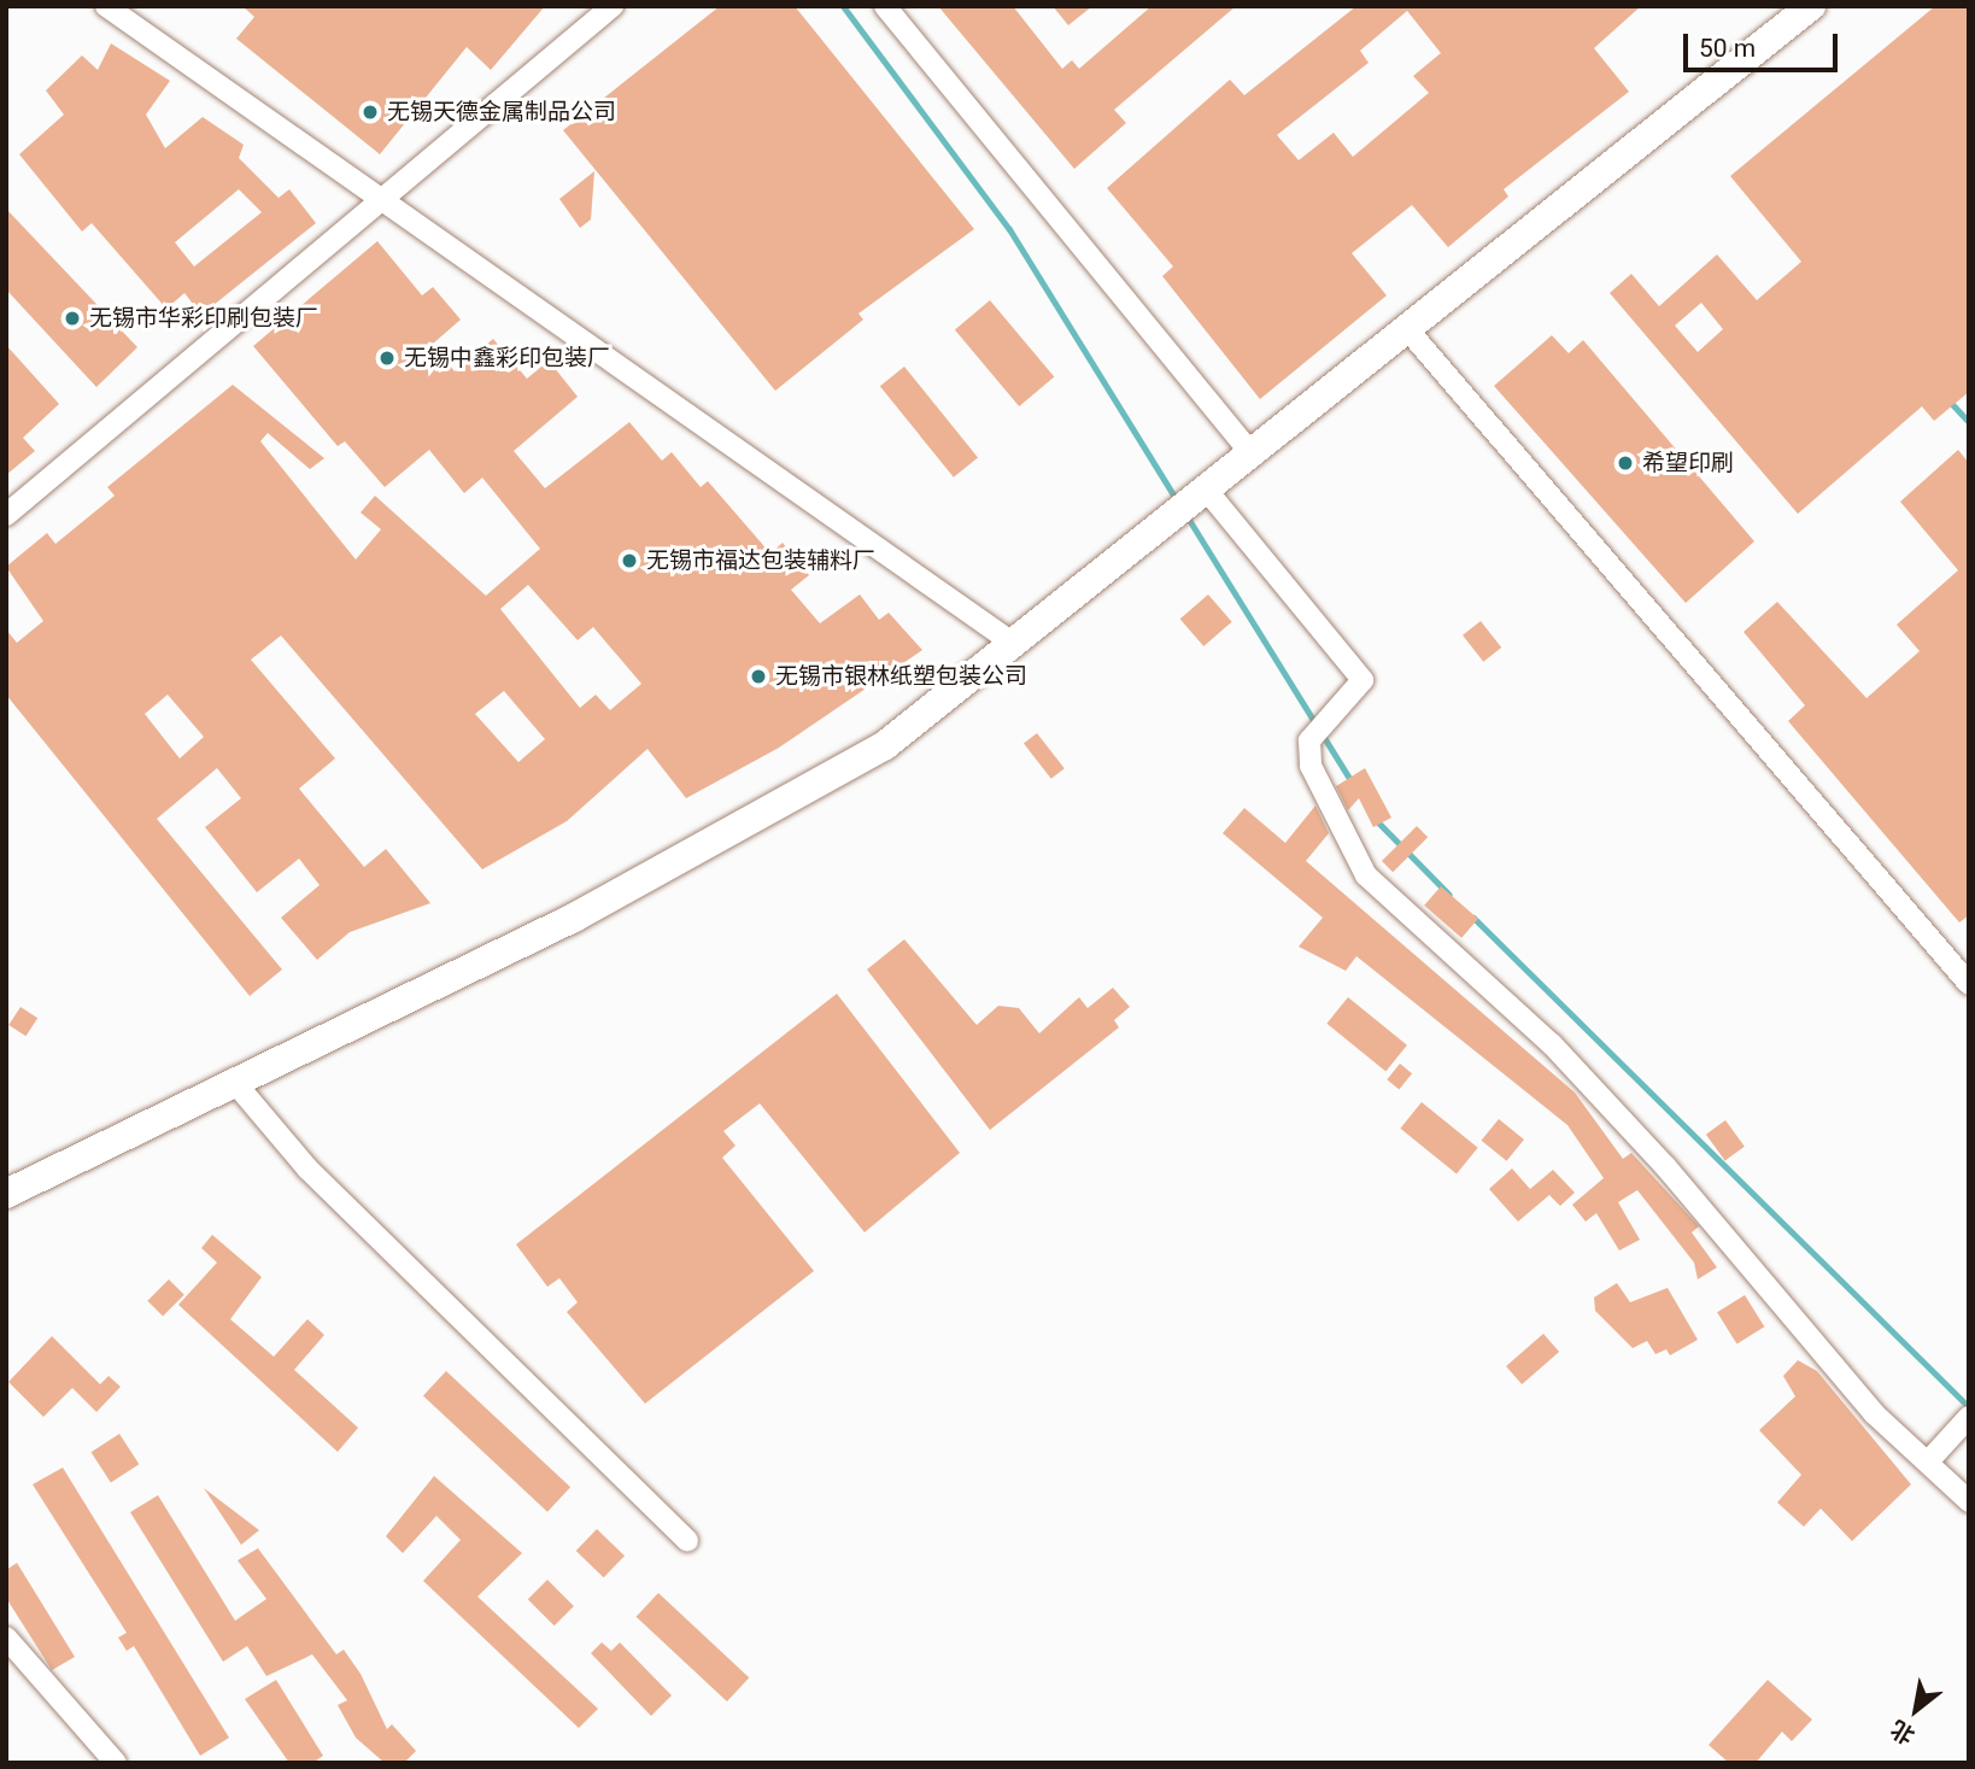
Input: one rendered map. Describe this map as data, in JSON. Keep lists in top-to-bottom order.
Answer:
{
  "places": [
    "无锡天德金属制品公司",
    "无锡市华彩印刷包装厂",
    "无锡中鑫彩印包装厂",
    "希望印刷",
    "无锡市福达包装辅料厂",
    "无锡市银林纸塑包装公司"
  ],
  "scale_bar": "50 m",
  "north": "bottom left"
}
